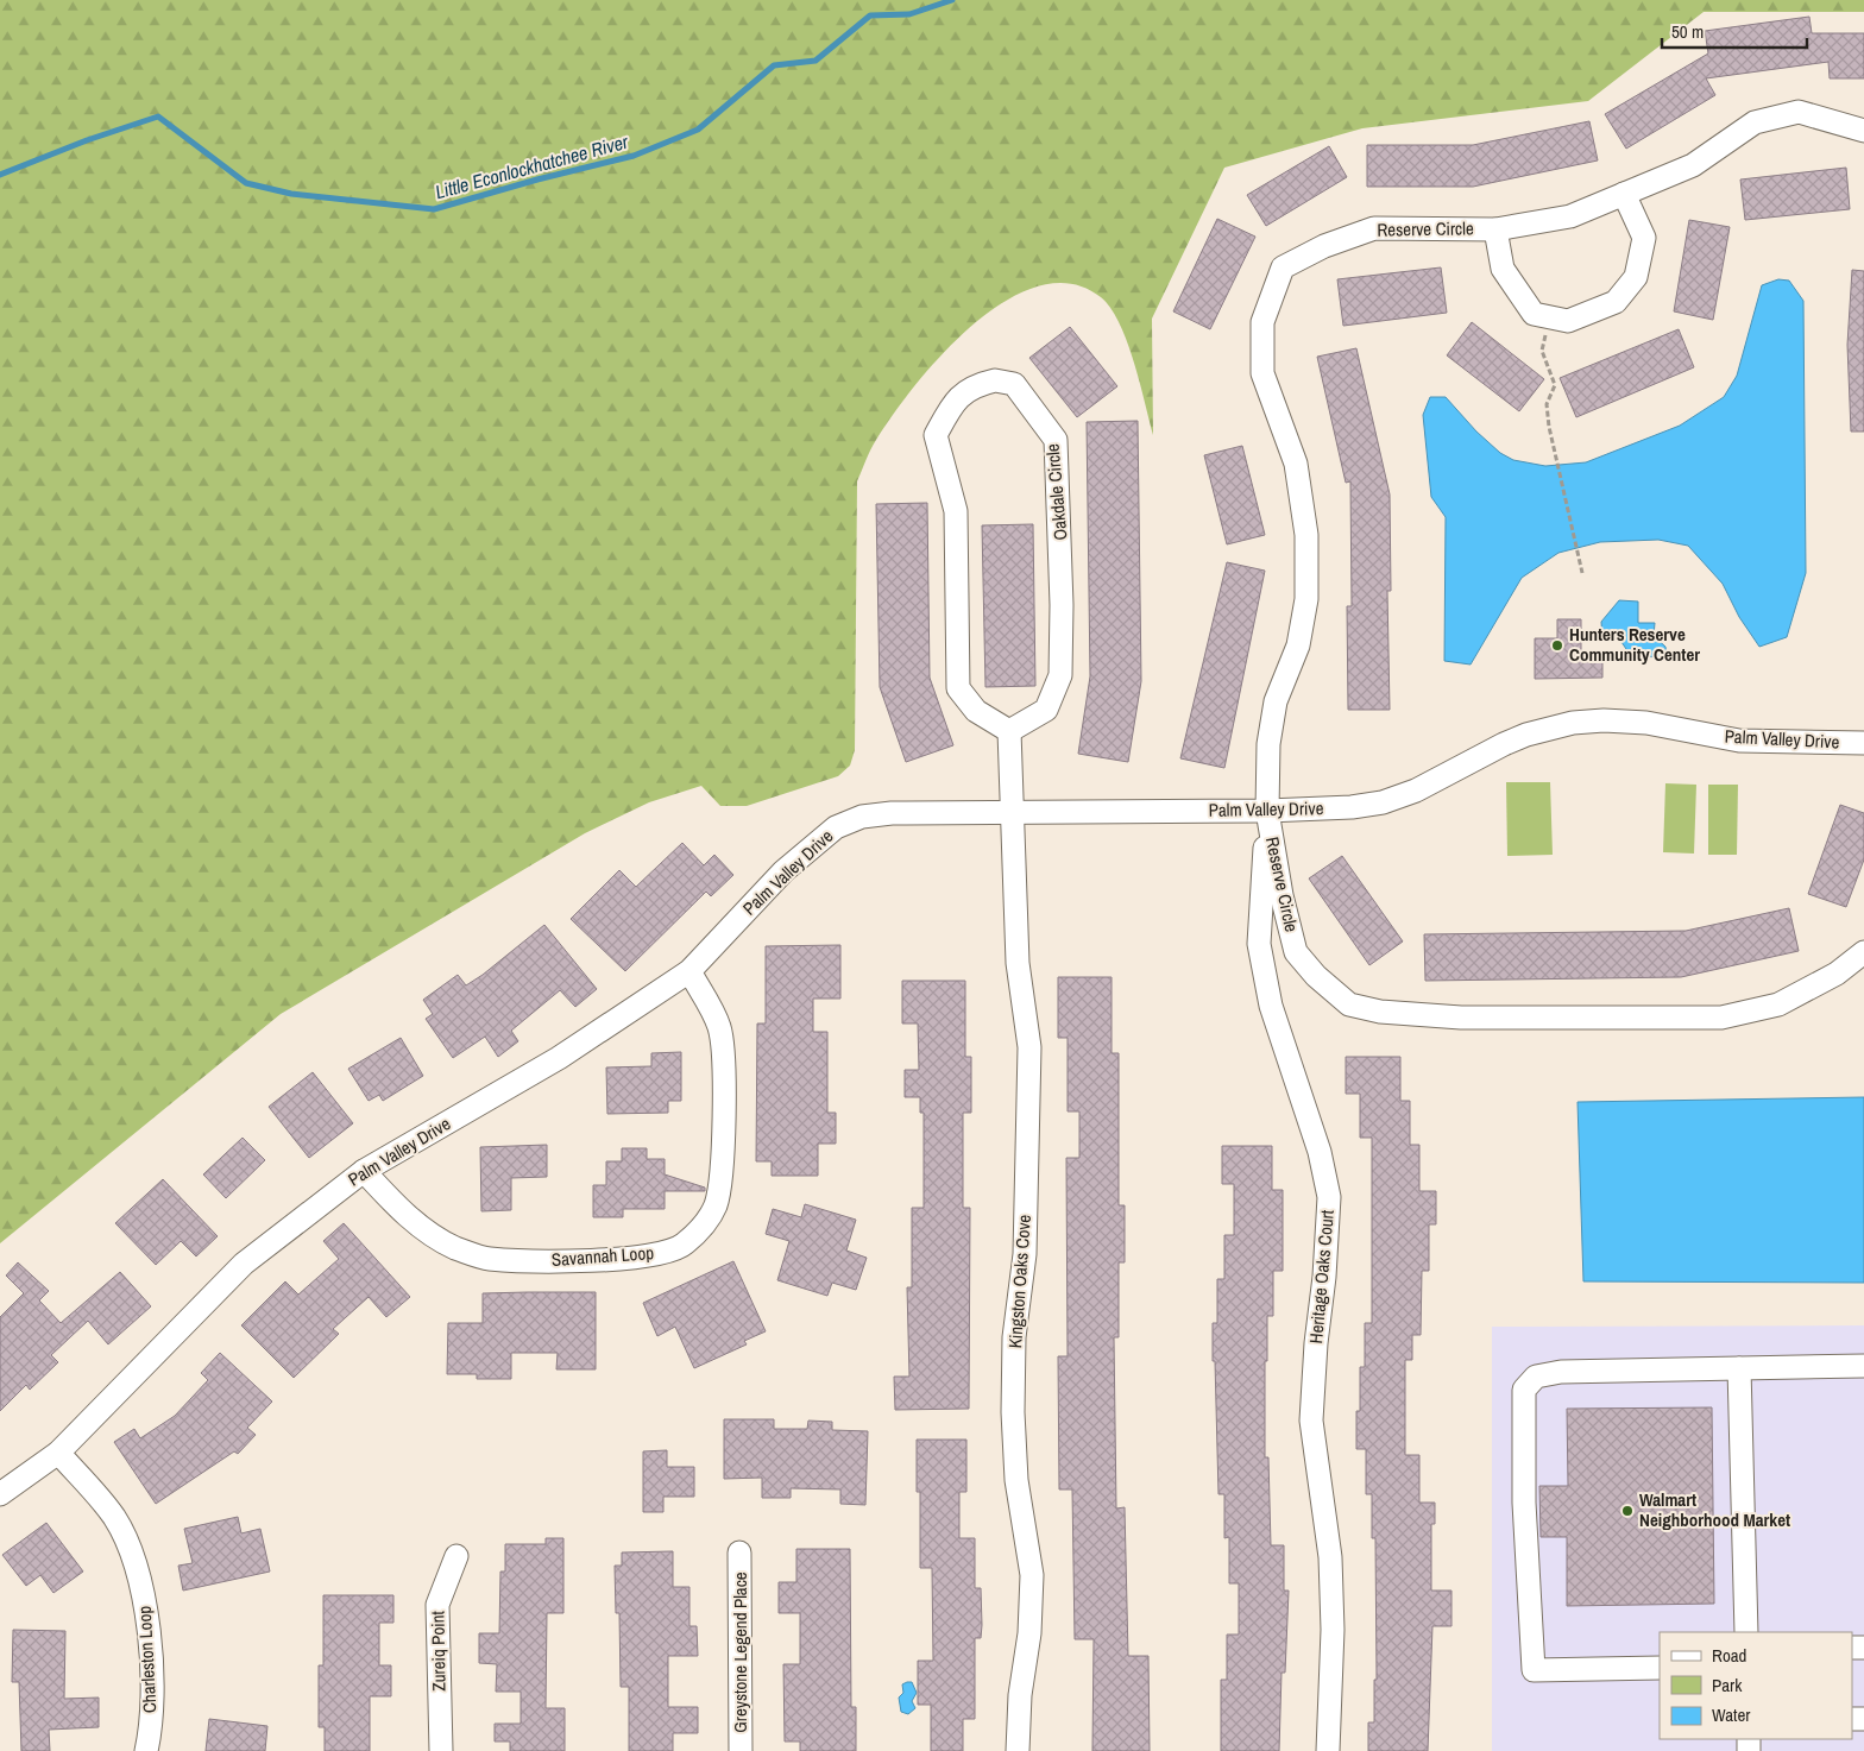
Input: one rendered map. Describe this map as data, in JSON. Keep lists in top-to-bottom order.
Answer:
{
  "streets": {
    "street": [
      "Reserve Circle",
      "Oakdale Circle",
      "Palm Valley Drive",
      "Savannah Loop",
      "Heritage Oaks Court",
      "Kingston Oaks Cove",
      "Zureiq Point",
      "Greystone Legend Place",
      "Charleston Loop"
    ]
  },
  "crossings": [
    ["Reserve Circle", "Palm Valley Drive"],
    ["Reserve Circle", "Heritage Oaks Court"],
    ["Palm Valley Drive", "Savannah Loop"],
    ["Palm Valley Drive", "Heritage Oaks Court"],
    ["Palm Valley Drive", "Kingston Oaks Cove"],
    ["Palm Valley Drive", "Charleston Loop"]
  ],
  "water": ["Little Econlockhatchee River"],
  "places": ["Hunters Reserve Community Center", "Walmart Neighborhood Market"],
  "legend": ["Road", "Park", "Water"],
  "scale_bar": "50 m"
}
